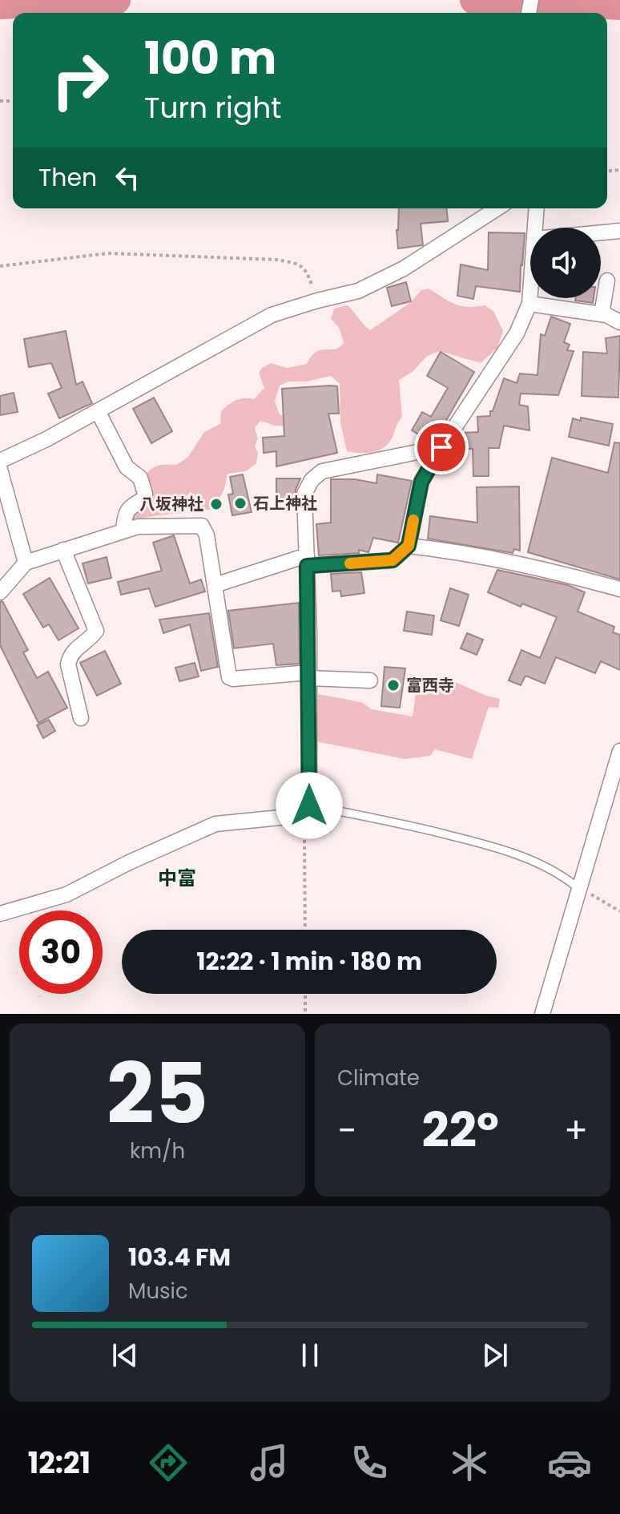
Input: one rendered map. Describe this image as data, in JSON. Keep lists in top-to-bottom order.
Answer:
{
  "districts": ["中富"],
  "places": ["石上神社", "八坂神社", "富西寺"],
  "page": {
    "turn": ["100 m", "Turn right"],
    "then": "Then",
    "limit": "30",
    "trip": "12:22 · 1 min · 180 m",
    "tile": [
      ["25", "km/h"],
      "Climate"
    ],
    "heat": ["−", "22°", "+"],
    "song": ["103.4 FM", "Music"],
    "tabs": "12:21"
  }
}
